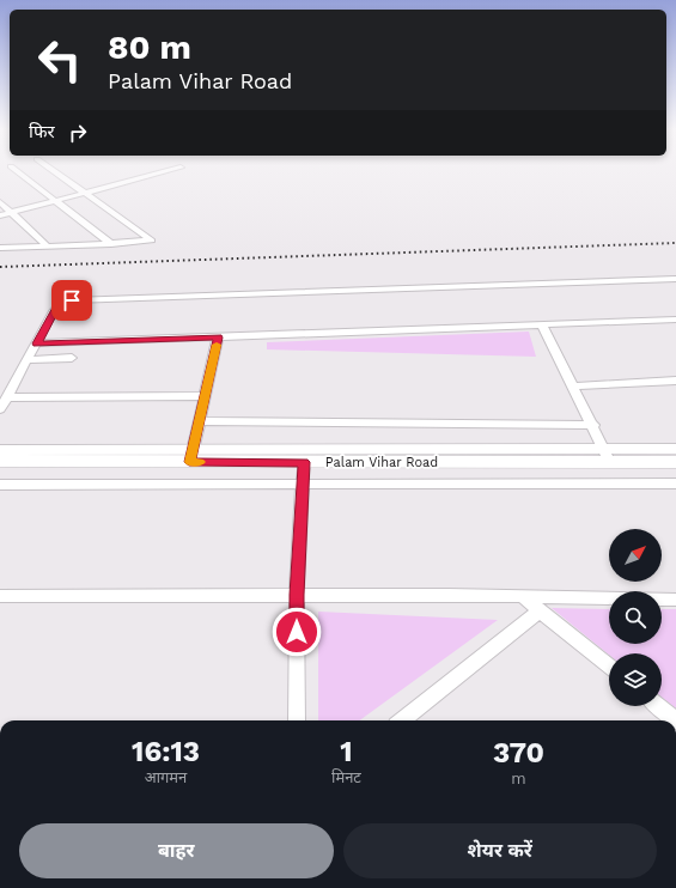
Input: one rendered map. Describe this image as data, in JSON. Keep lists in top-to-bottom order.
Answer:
{
  "streets": {
    "street": ["Palam Vihar Road"]
  },
  "north": "top right",
  "page": {
    "turn": ["80 m", "Palam Vihar Road"],
    "then": "फिर",
    "eta": [
      "16:13",
      "आगमन",
      "1",
      "मिनट",
      "370",
      "m"
    ],
    "buttons": ["बाहर", "शेयर करें"]
  }
}
